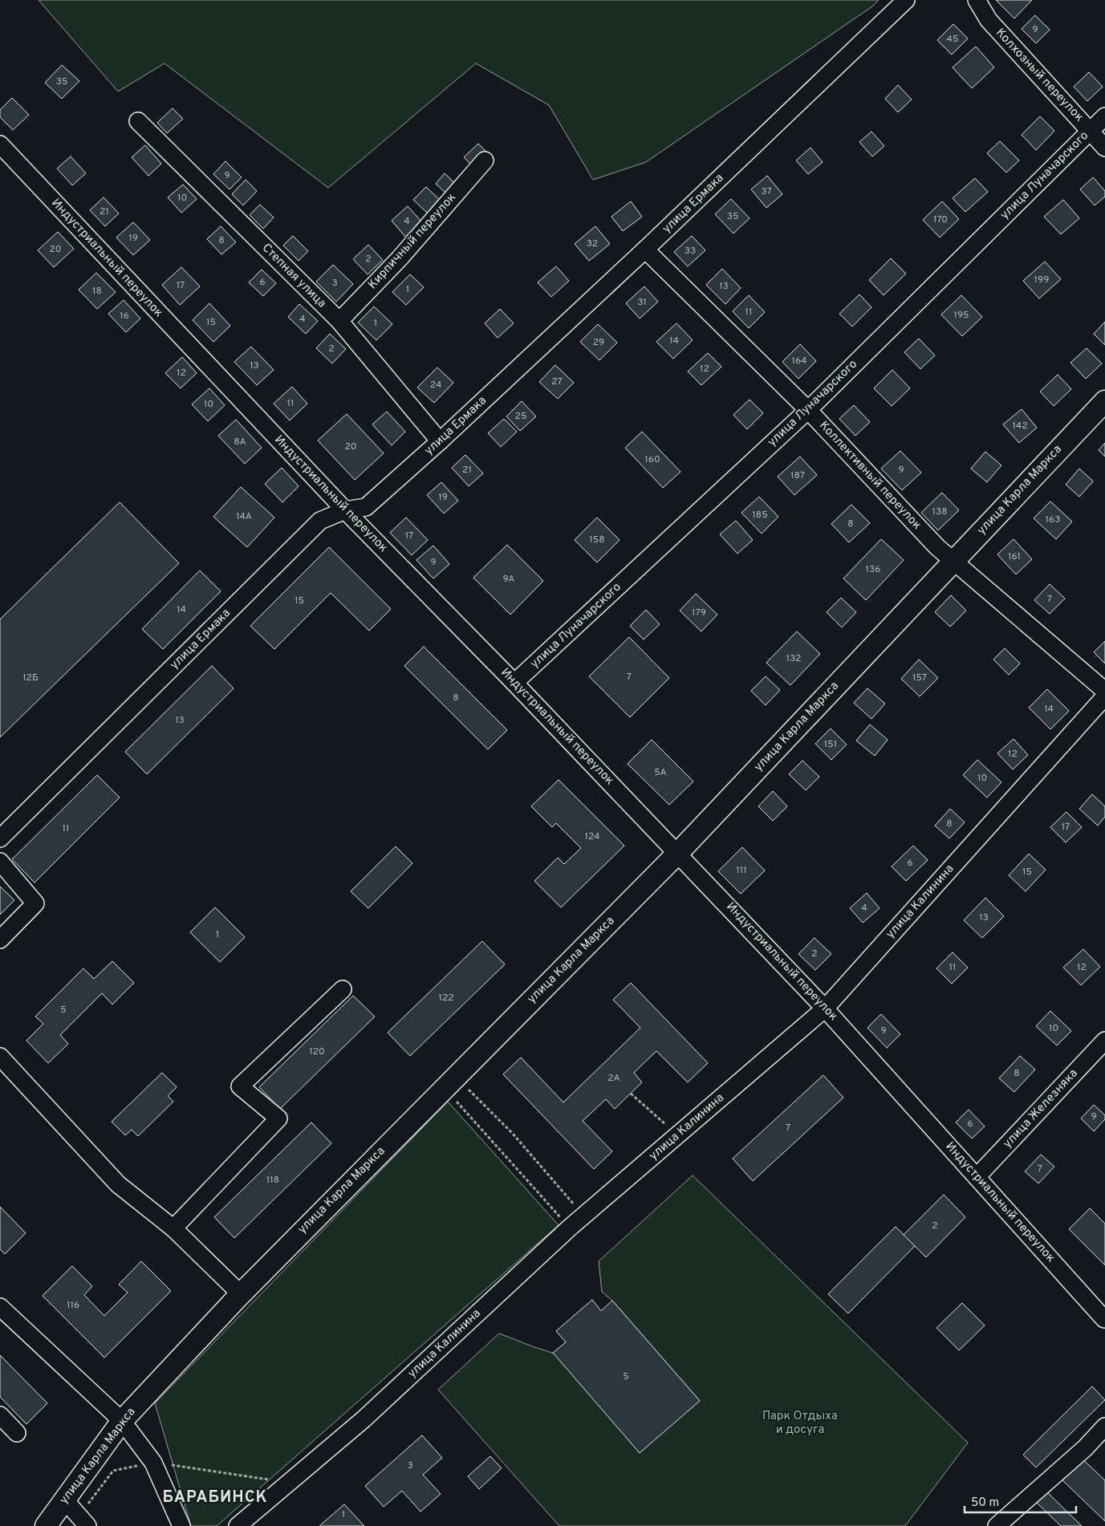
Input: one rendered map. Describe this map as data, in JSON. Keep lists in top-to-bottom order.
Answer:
{
  "streets": {
    "main road": ["улица Карла Маркса"],
    "street": [
      "Колхозный переулок",
      "улица Луначарского",
      "улица Ермака",
      "Кирпичный переулок",
      "Индустриальный переулок",
      "Степная улица",
      "Коллективный переулок",
      "улица Калинина",
      "улица Железняка"
    ]
  },
  "crossings": [
    ["Колхозный переулок", "улица Луначарского"],
    ["улица Луначарского", "Индустриальный переулок"],
    ["улица Луначарского", "Коллективный переулок"],
    ["улица Ермака", "Индустриальный переулок"],
    ["улица Ермака", "Степная улица"],
    ["улица Ермака", "Коллективный переулок"],
    ["Кирпичный переулок", "Степная улица"],
    ["Индустриальный переулок", "улица Карла Маркса"],
    ["Индустриальный переулок", "улица Калинина"],
    ["Индустриальный переулок", "улица Железняка"],
    ["Коллективный переулок", "улица Карла Маркса"]
  ],
  "districts": ["БАРАБИНСК"],
  "parks": ["Парк Отдыха и досуга"],
  "house_numbers": [
    "9",
    "45",
    "35",
    "9",
    "37",
    "10",
    "21",
    "35",
    "170",
    "4",
    "19",
    "8",
    "32",
    "20",
    "33",
    "2",
    "199",
    "6",
    "3",
    "17",
    "13",
    "1",
    "18",
    "31",
    "11",
    "195",
    "16",
    "4",
    "15",
    "1",
    "14",
    "29",
    "2",
    "164",
    "13",
    "12",
    "12",
    "27",
    "24",
    "11",
    "10",
    "25",
    "142",
    "8А",
    "20",
    "160",
    "21",
    "9",
    "187",
    "19",
    "138",
    "185",
    "14А",
    "163",
    "8",
    "17",
    "158",
    "161",
    "9",
    "136",
    "9А",
    "7",
    "15",
    "14",
    "179",
    "132",
    "7",
    "12Б",
    "157",
    "8",
    "14",
    "13",
    "151",
    "12",
    "5А",
    "10",
    "8",
    "17",
    "11",
    "124",
    "6",
    "111",
    "15",
    "4",
    "13",
    "1",
    "2",
    "11",
    "12",
    "122",
    "5",
    "10",
    "9",
    "120",
    "8",
    "2А",
    "9",
    "6",
    "7",
    "7",
    "118",
    "2",
    "116",
    "5",
    "3",
    "1"
  ],
  "scale_bar": "50 m"
}
